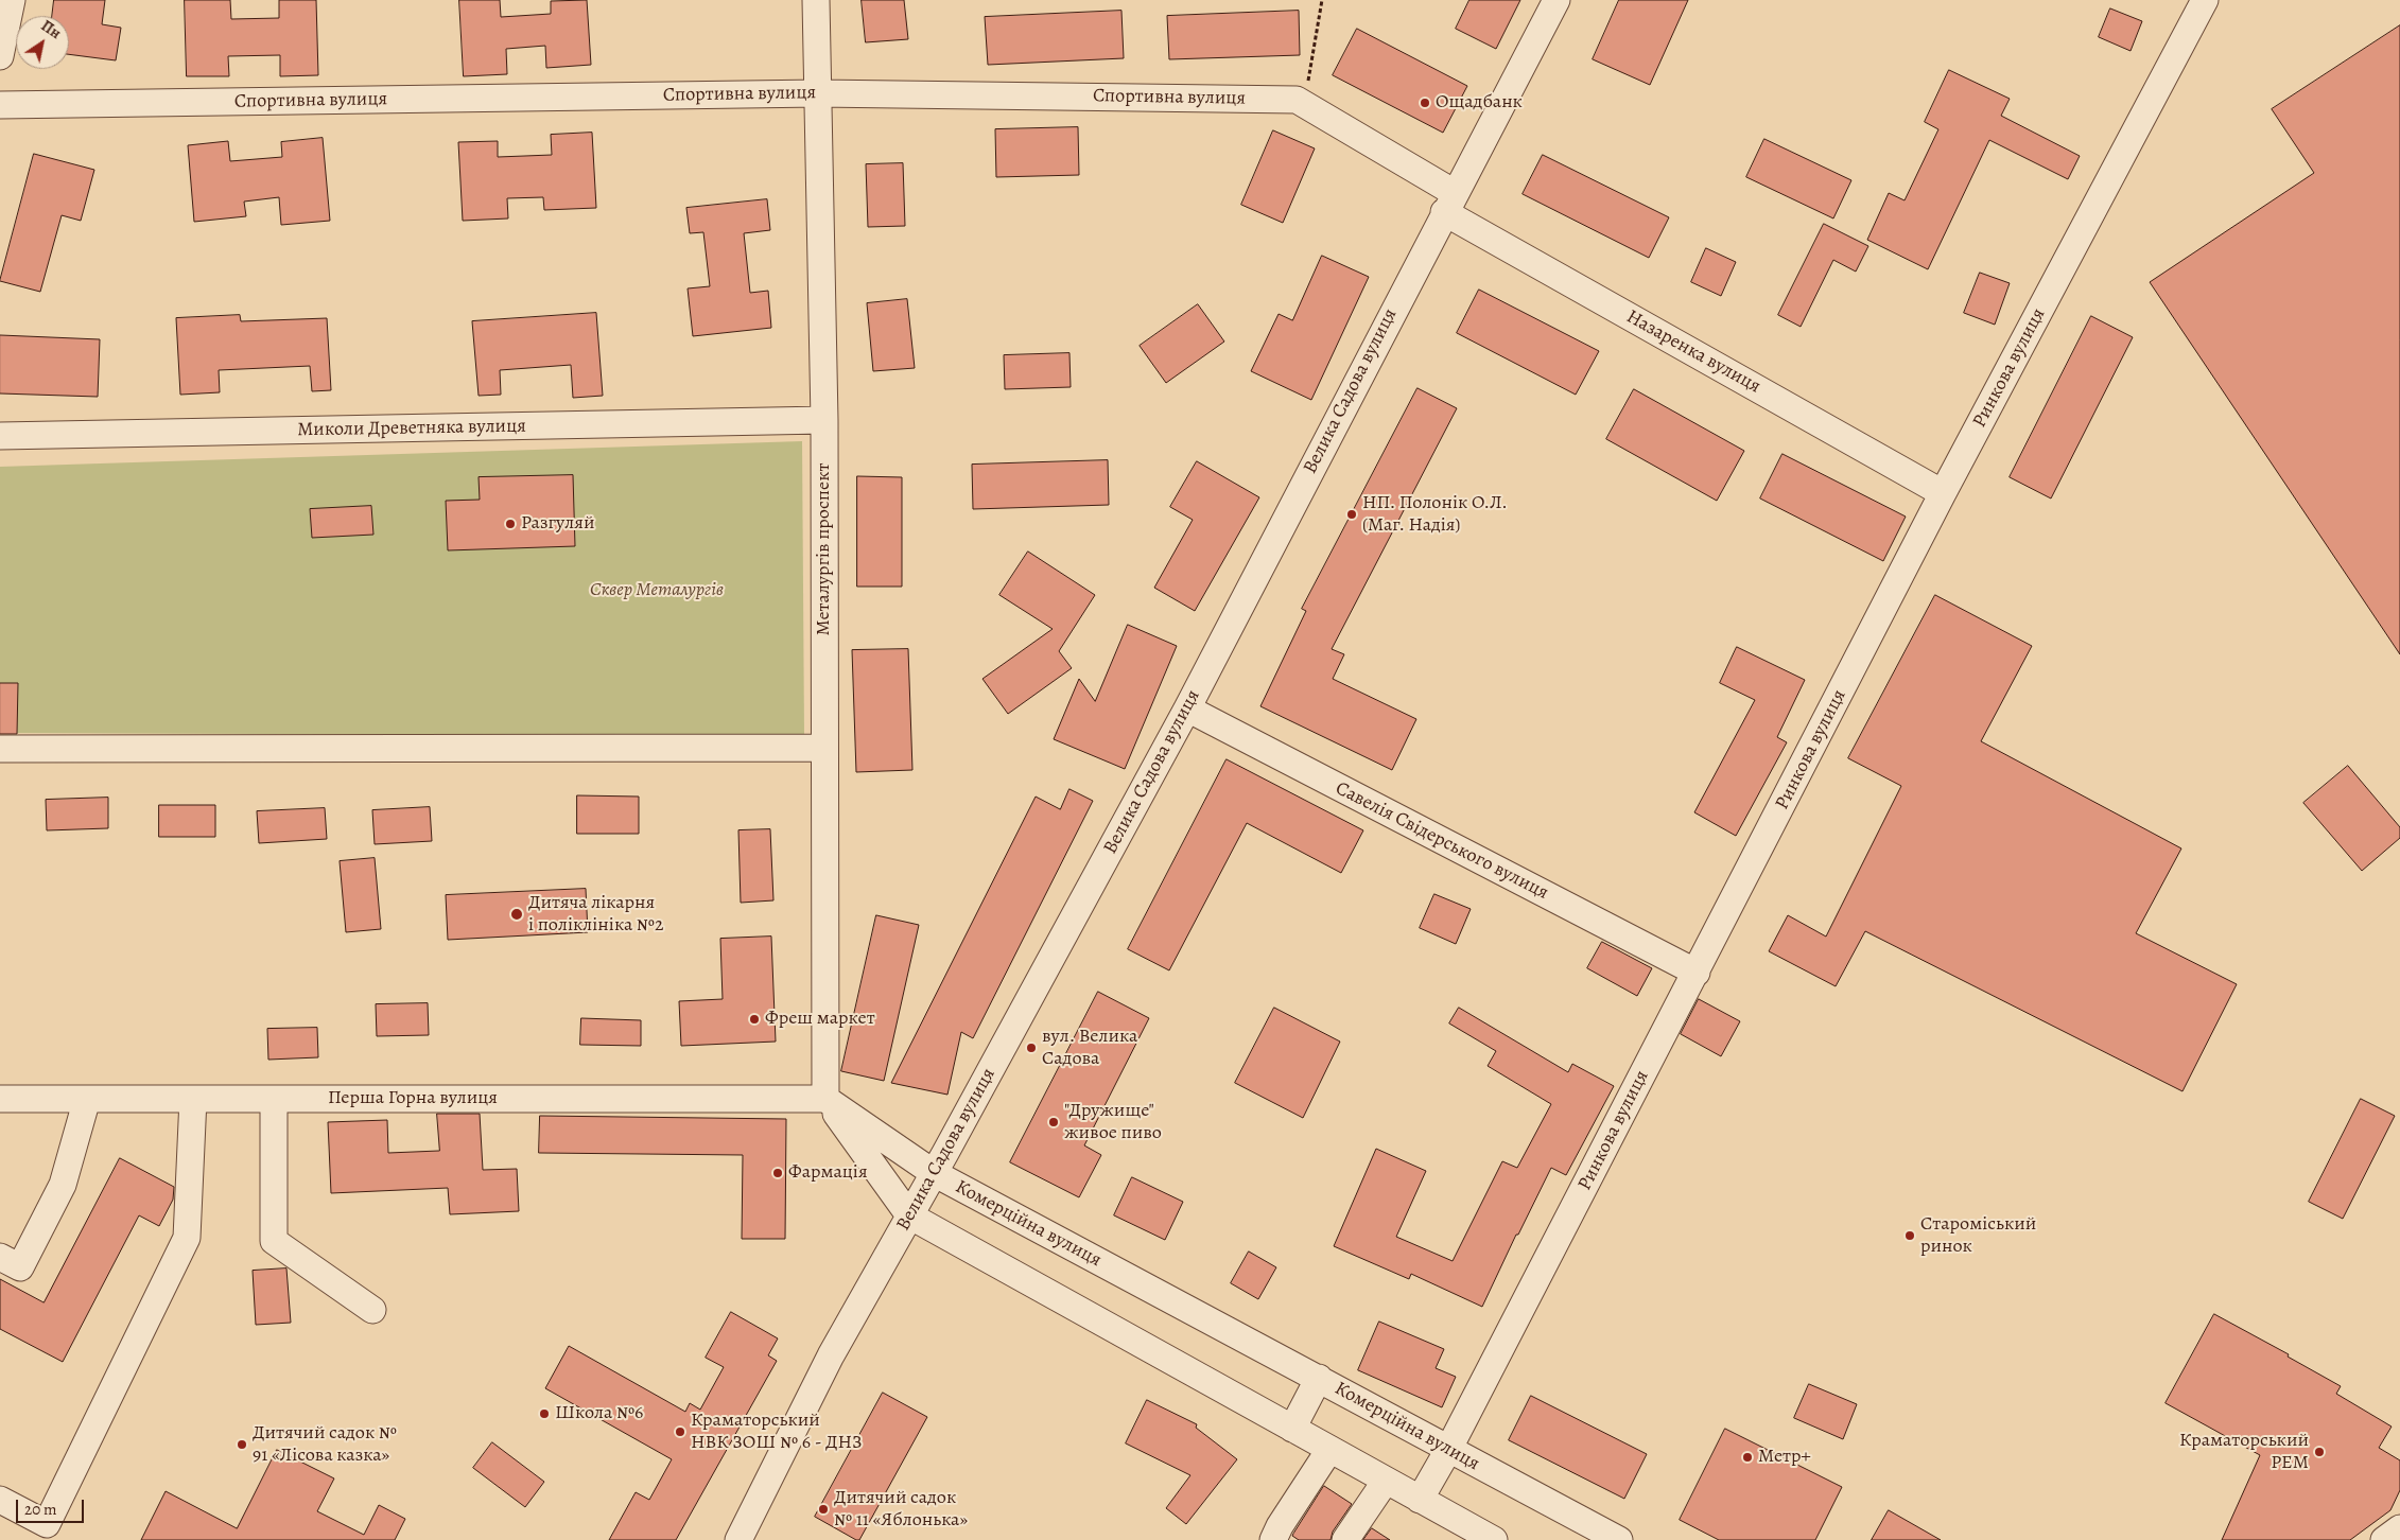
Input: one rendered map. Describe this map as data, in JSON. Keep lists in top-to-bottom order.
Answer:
{
  "streets": {
    "street": [
      "Спортивна вулиця",
      "Назаренка вулиця",
      "Ринкова вулиця",
      "Велика Садова вулиця",
      "Миколи Древетняка вулиця",
      "Металургів проспект",
      "Савелія Свідерського вулиця",
      "Перша Горна вулиця",
      "Комерційна вулиця"
    ]
  },
  "crossings": [
    ["Спортивна вулиця", "Назаренка вулиця"],
    ["Спортивна вулиця", "Велика Садова вулиця"],
    ["Спортивна вулиця", "Металургів проспект"],
    ["Назаренка вулиця", "Ринкова вулиця"],
    ["Назаренка вулиця", "Велика Садова вулиця"],
    ["Ринкова вулиця", "Савелія Свідерського вулиця"],
    ["Ринкова вулиця", "Комерційна вулиця"],
    ["Велика Садова вулиця", "Савелія Свідерського вулиця"],
    ["Велика Садова вулиця", "Комерційна вулиця"],
    ["Миколи Древетняка вулиця", "Металургів проспект"],
    ["Металургів проспект", "Перша Горна вулиця"],
    ["Металургів проспект", "Комерційна вулиця"],
    ["Перша Горна вулиця", "Комерційна вулиця"]
  ],
  "parks": ["Сквер Металургів"],
  "places": [
    "Ощадбанк",
    "НП. Полонік О.Л. (Маг. Надія)",
    "Разгуляй",
    "Дитяча лікарня і поліклініка №2",
    "Фреш маркет",
    "вул. Велика Садова",
    "\"Дружище\" живое пиво",
    "Фармація",
    "Староміський ринок",
    "Школа №6",
    "Краматорський НВК ЗОШ № 6 - ДНЗ",
    "Дитячий садок № 91 «Лісова казка»",
    "Краматорський РЕМ",
    "Метр+",
    "Дитячий садок № 11 «Яблонька»"
  ],
  "scale_bar": "20 m",
  "north": "top right"
}
